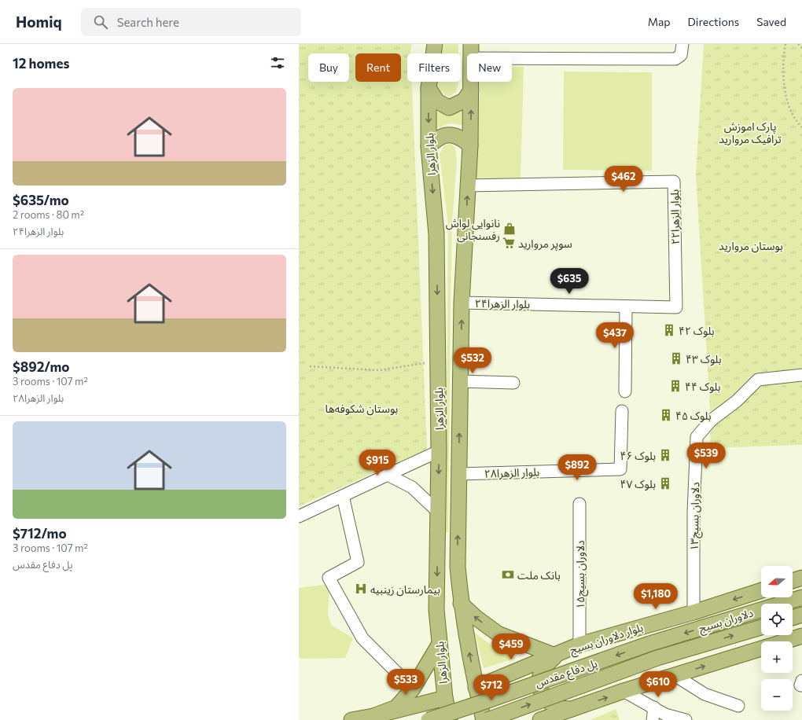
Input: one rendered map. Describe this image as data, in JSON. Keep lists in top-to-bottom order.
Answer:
{
  "streets": {
    "main road": [
      "بلوار الزهرا",
      "دلاوران بسیج",
      "بلوار دلاوران بسیج",
      "پل دفاع مقدس"
    ],
    "street": [
      "بلوار الزهرا۲۲",
      "بلوار الزهرا۲۴",
      "بلوار الزهرا۲۸",
      "دلاوران بسیج۱۳",
      "دلاوران بسیج۱۵"
    ]
  },
  "crossings": [
    ["بلوار الزهرا", "بلوار الزهرا۲۲"],
    ["بلوار الزهرا", "بلوار الزهرا۲۴"],
    ["بلوار الزهرا", "بلوار الزهرا۲۸"],
    ["بلوار الزهرا", "بلوار دلاوران بسیج"],
    ["بلوار الزهرا۲۲", "بلوار الزهرا۲۴"],
    ["دلاوران بسیج۱۳", "بلوار دلاوران بسیج"],
    ["دلاوران بسیج۱۵", "بلوار دلاوران بسیج"],
    ["دلاوران بسیج", "پل دفاع مقدس"]
  ],
  "parks": ["پارک اموزش ترافیک مروارید", "بوستان مروارید", "بوستان شکوفه‌ها"],
  "places": {
    "shop": ["نانوایی لواش رفسنجانی"],
    "supermarket": ["سوپر مروارید"],
    "building": [
      "بلوک ۴۲",
      "بلوک ۴۳",
      "بلوک ۴۴",
      "بلوک ۴۵",
      "بلوک ۴۶",
      "بلوک ۴۷"
    ],
    "bank": ["بانک ملت"],
    "hospital": ["بیمارستان زینبیه"]
  },
  "north": "left",
  "page": {
    "header": "Homiq",
    "search": "Search here",
    "nav": ["Map", "Directions", "Saved"],
    "heading": "12 homes",
    "chip": [
      "Buy",
      "Rent",
      "Filters",
      "New"
    ],
    "list": [
      {
        "name": "$635/mo",
        "note": "2 rooms · 80 m² · بلوار الزهرا۲۴"
      },
      {
        "name": "$892/mo",
        "note": "3 rooms · 107 m² · بلوار الزهرا۲۸"
      },
      {
        "name": "$712/mo",
        "note": "3 rooms · 107 m² · پل دفاع مقدس"
      }
    ],
    "price": [
      "$462",
      "$635",
      "$437",
      "$532",
      "$539",
      "$915",
      "$892",
      "$1,180",
      "$459",
      "$533",
      "$610",
      "$712"
    ],
    "map_buttons": ["+", "−"]
  }
}
